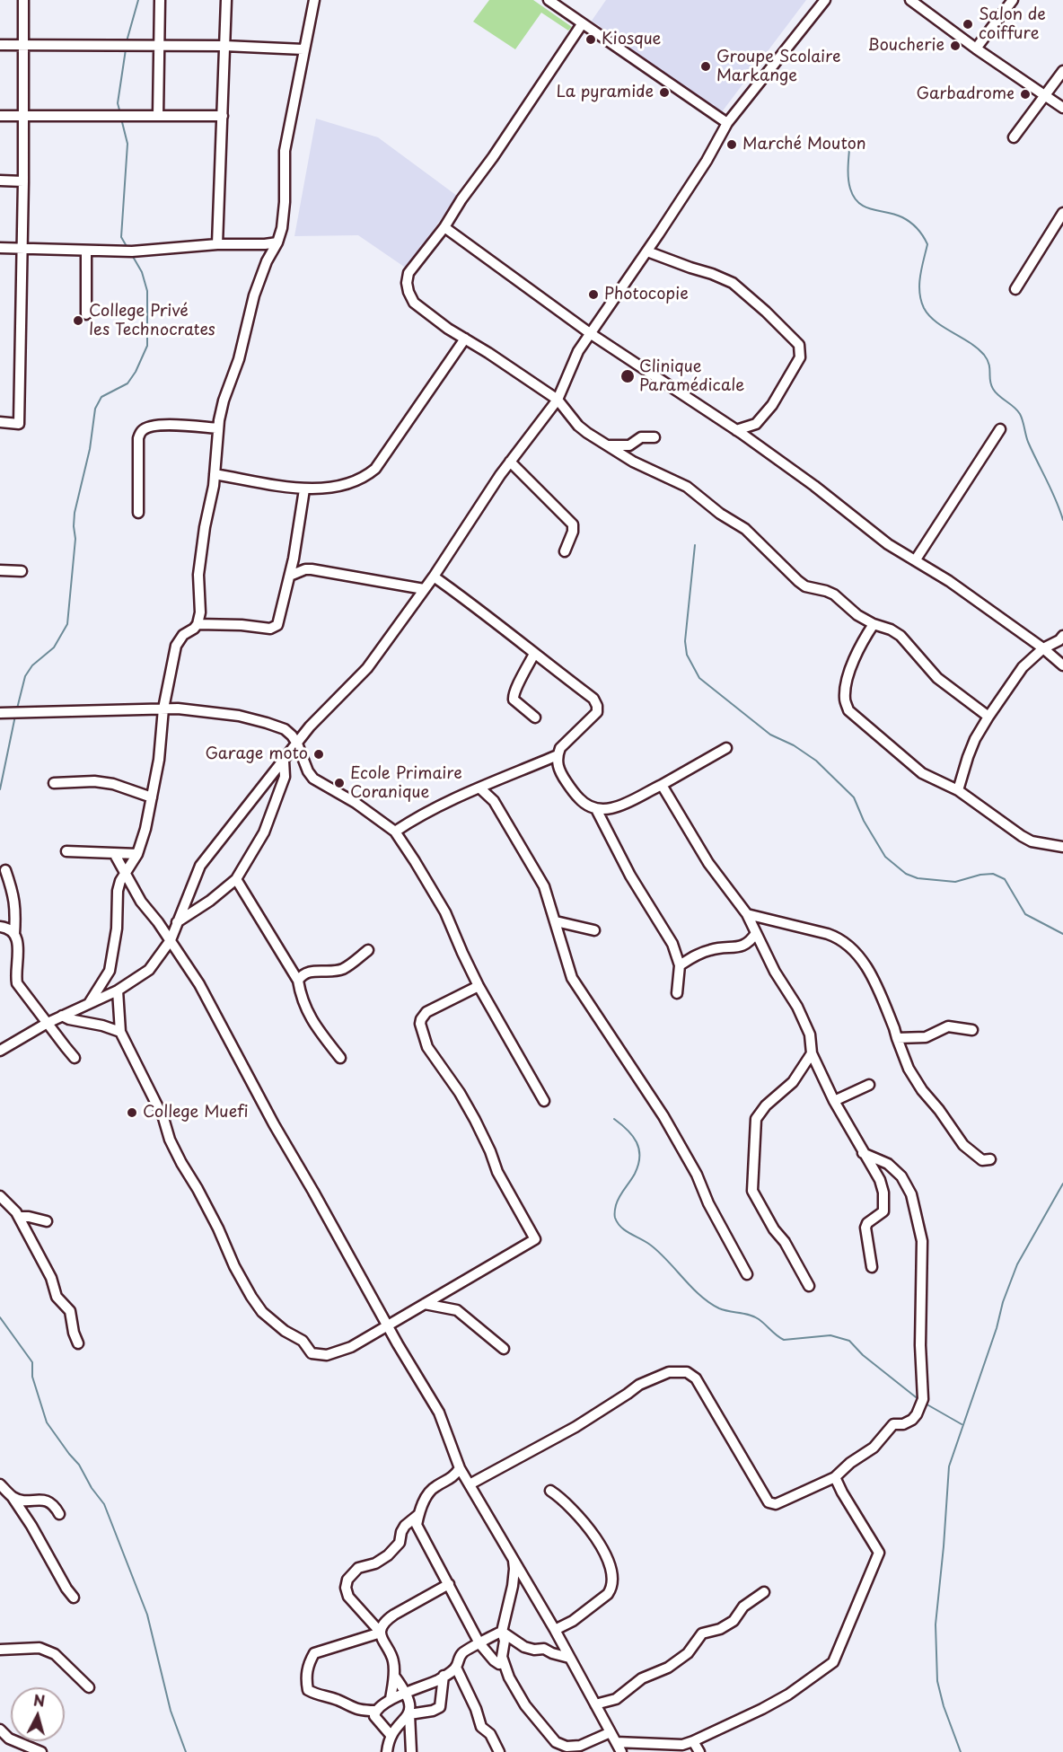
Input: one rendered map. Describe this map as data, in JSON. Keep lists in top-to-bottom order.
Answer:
{
  "places": [
    "Salon de coiffure",
    "Kiosque",
    "Boucherie",
    "Groupe Scolaire Markange",
    "La pyramide",
    "Garbadrome",
    "Marché Mouton",
    "Photocopie",
    "College Privé les Technocrates",
    "Clinique Paramédicale",
    "Garage moto",
    "Ecole Primaire Coranique",
    "College Muefi"
  ],
  "north": "top"
}
